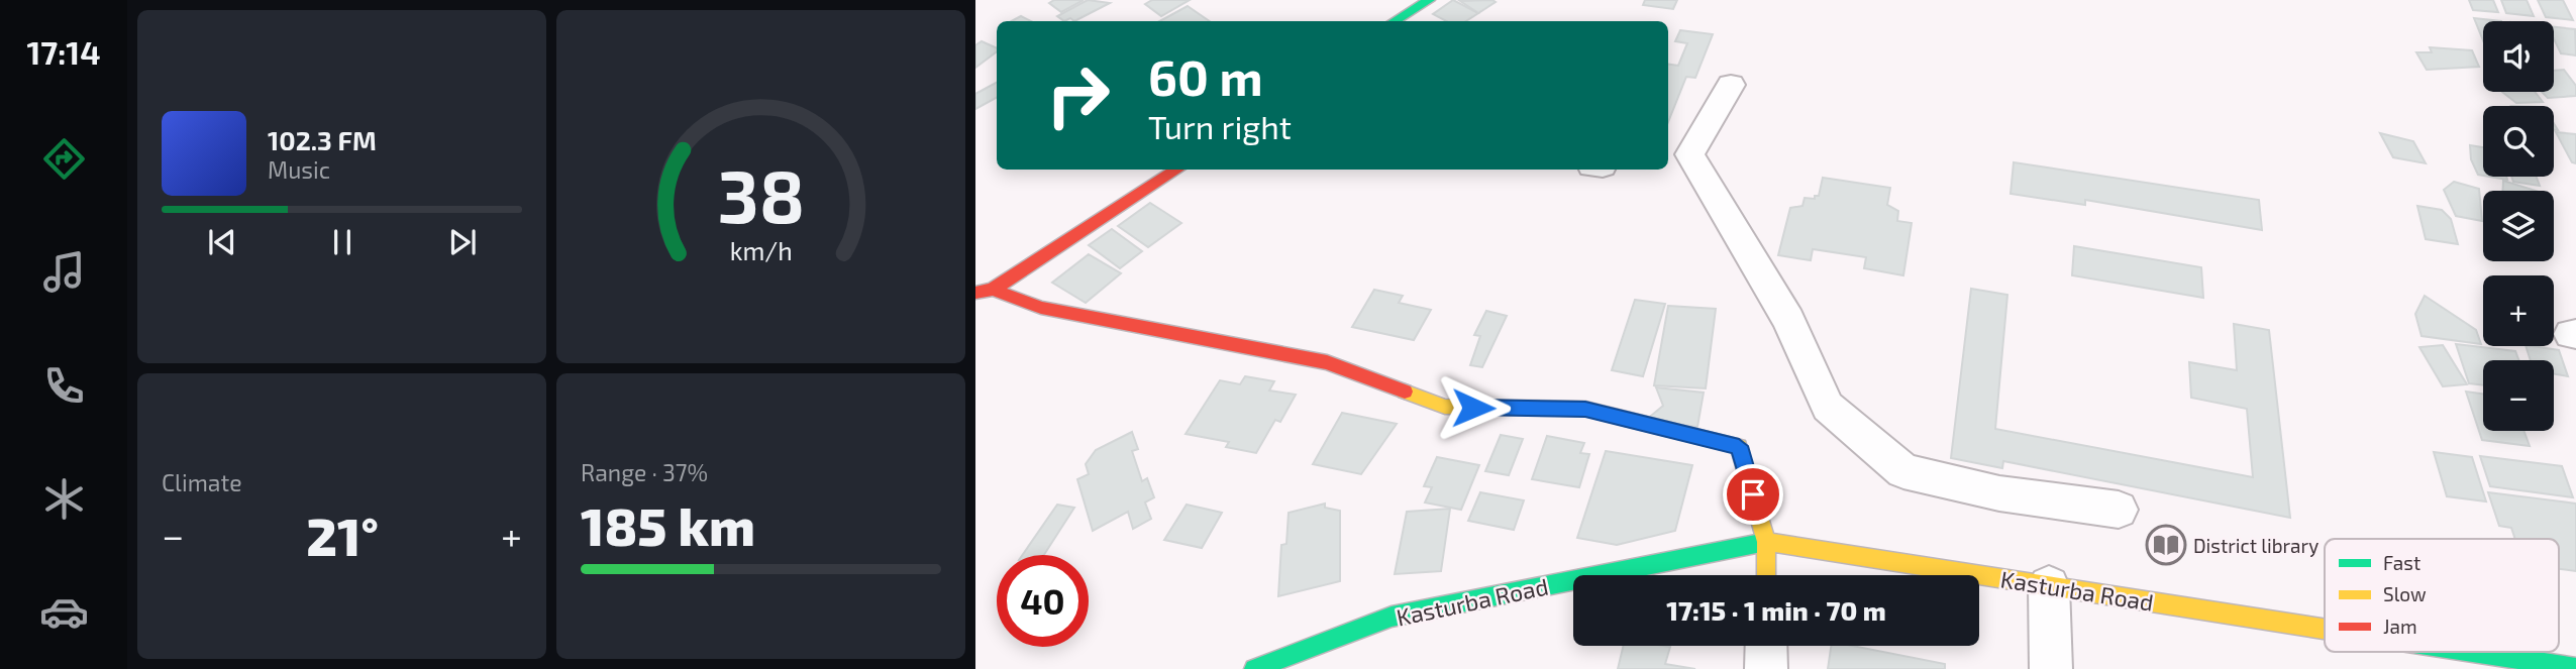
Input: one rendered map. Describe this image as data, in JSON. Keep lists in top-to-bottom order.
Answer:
{
  "streets": {
    "street": ["Kasturba Road"]
  },
  "places": {
    "library": ["District library"]
  },
  "legend": ["Fast", "Slow", "Jam"],
  "page": {
    "tabs": "17:14",
    "map_buttons": ["+", "−"],
    "turn": ["60 m", "Turn right"],
    "song": ["102.3 FM", "Music"],
    "tile": [
      "Climate",
      ["Range · 37%", "185 km"]
    ],
    "heat": ["−", "21°", "+"],
    "limit": "40",
    "trip": "17:15 · 1 min · 70 m",
    "gauge": ["38", "km/h"]
  }
}
